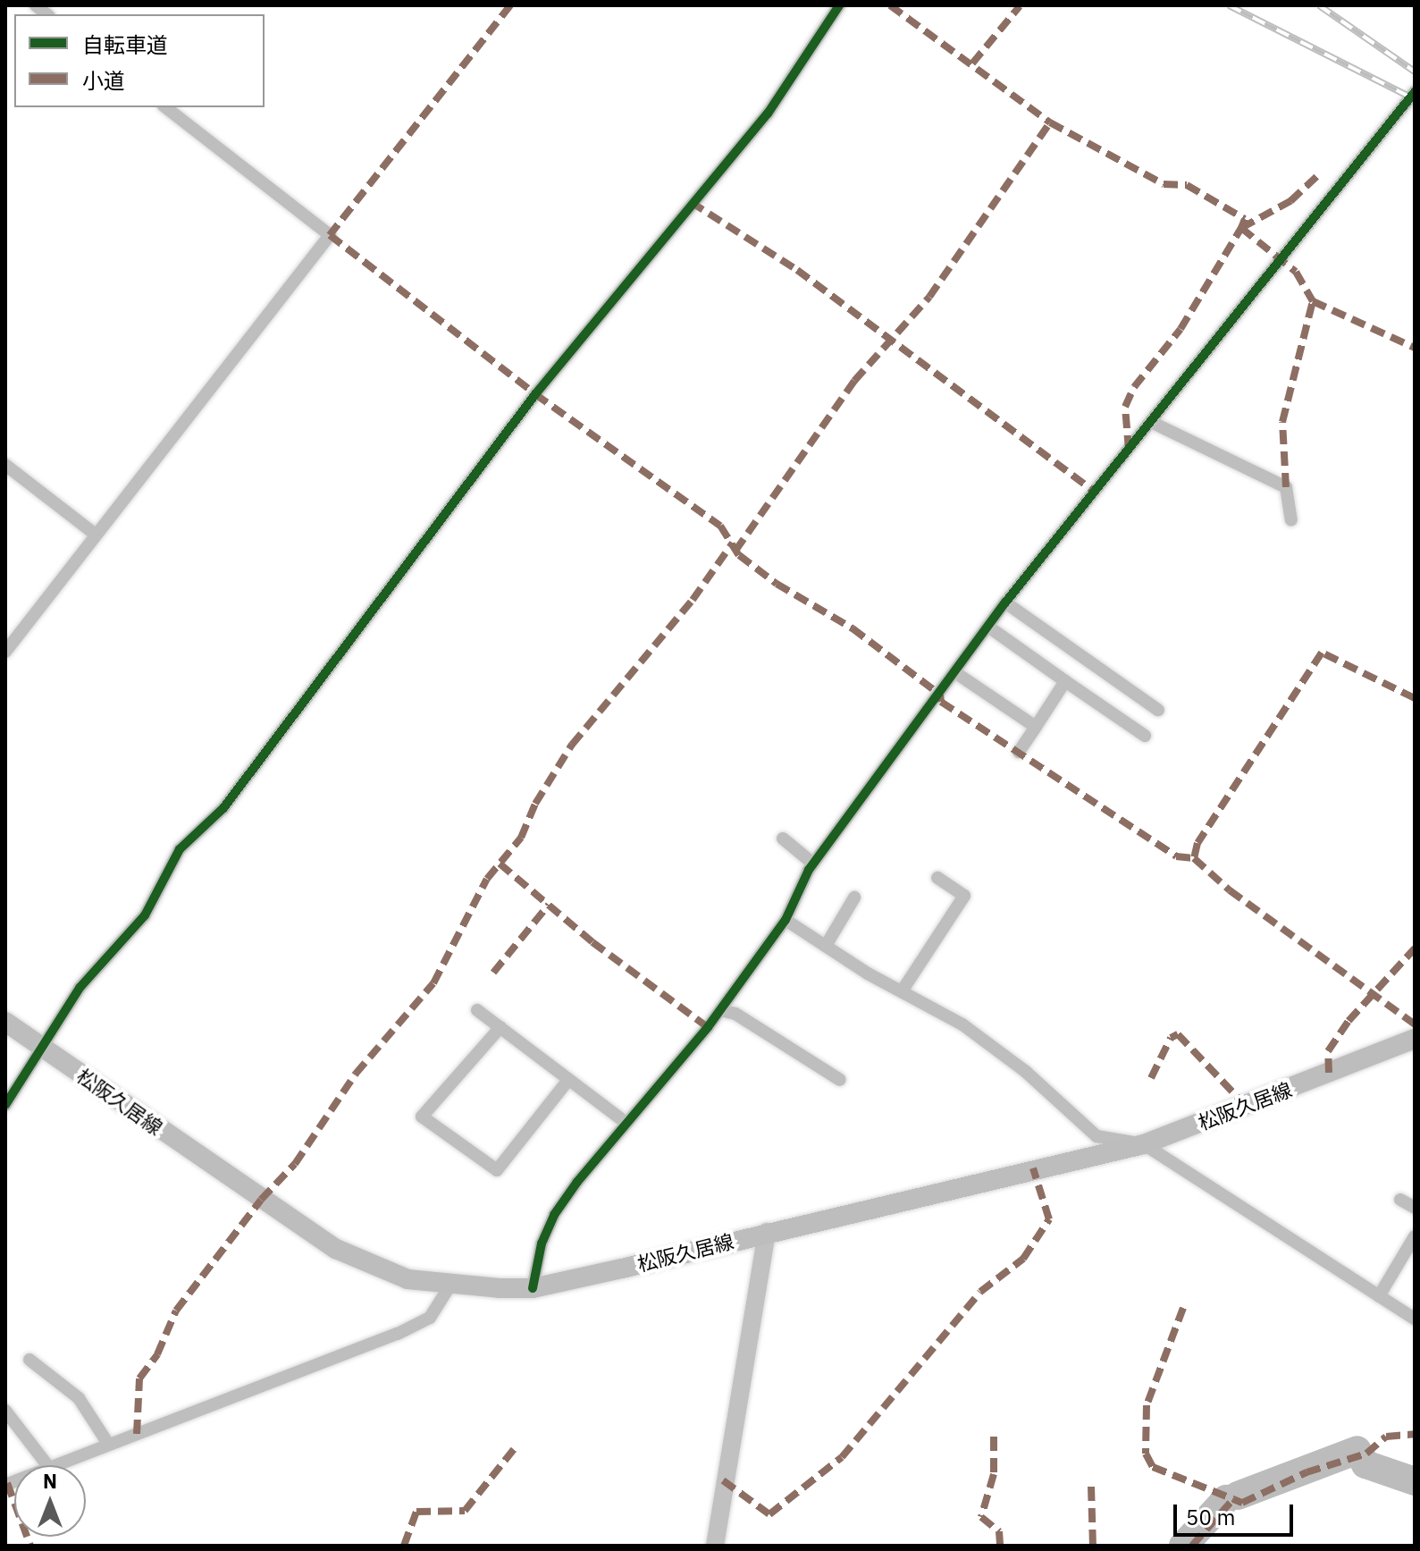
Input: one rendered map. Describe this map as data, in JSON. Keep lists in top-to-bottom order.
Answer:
{
  "streets": {
    "main road": ["松阪久居線"]
  },
  "legend": ["自転車道", "小道"],
  "scale_bar": "50 m",
  "north": "top"
}
